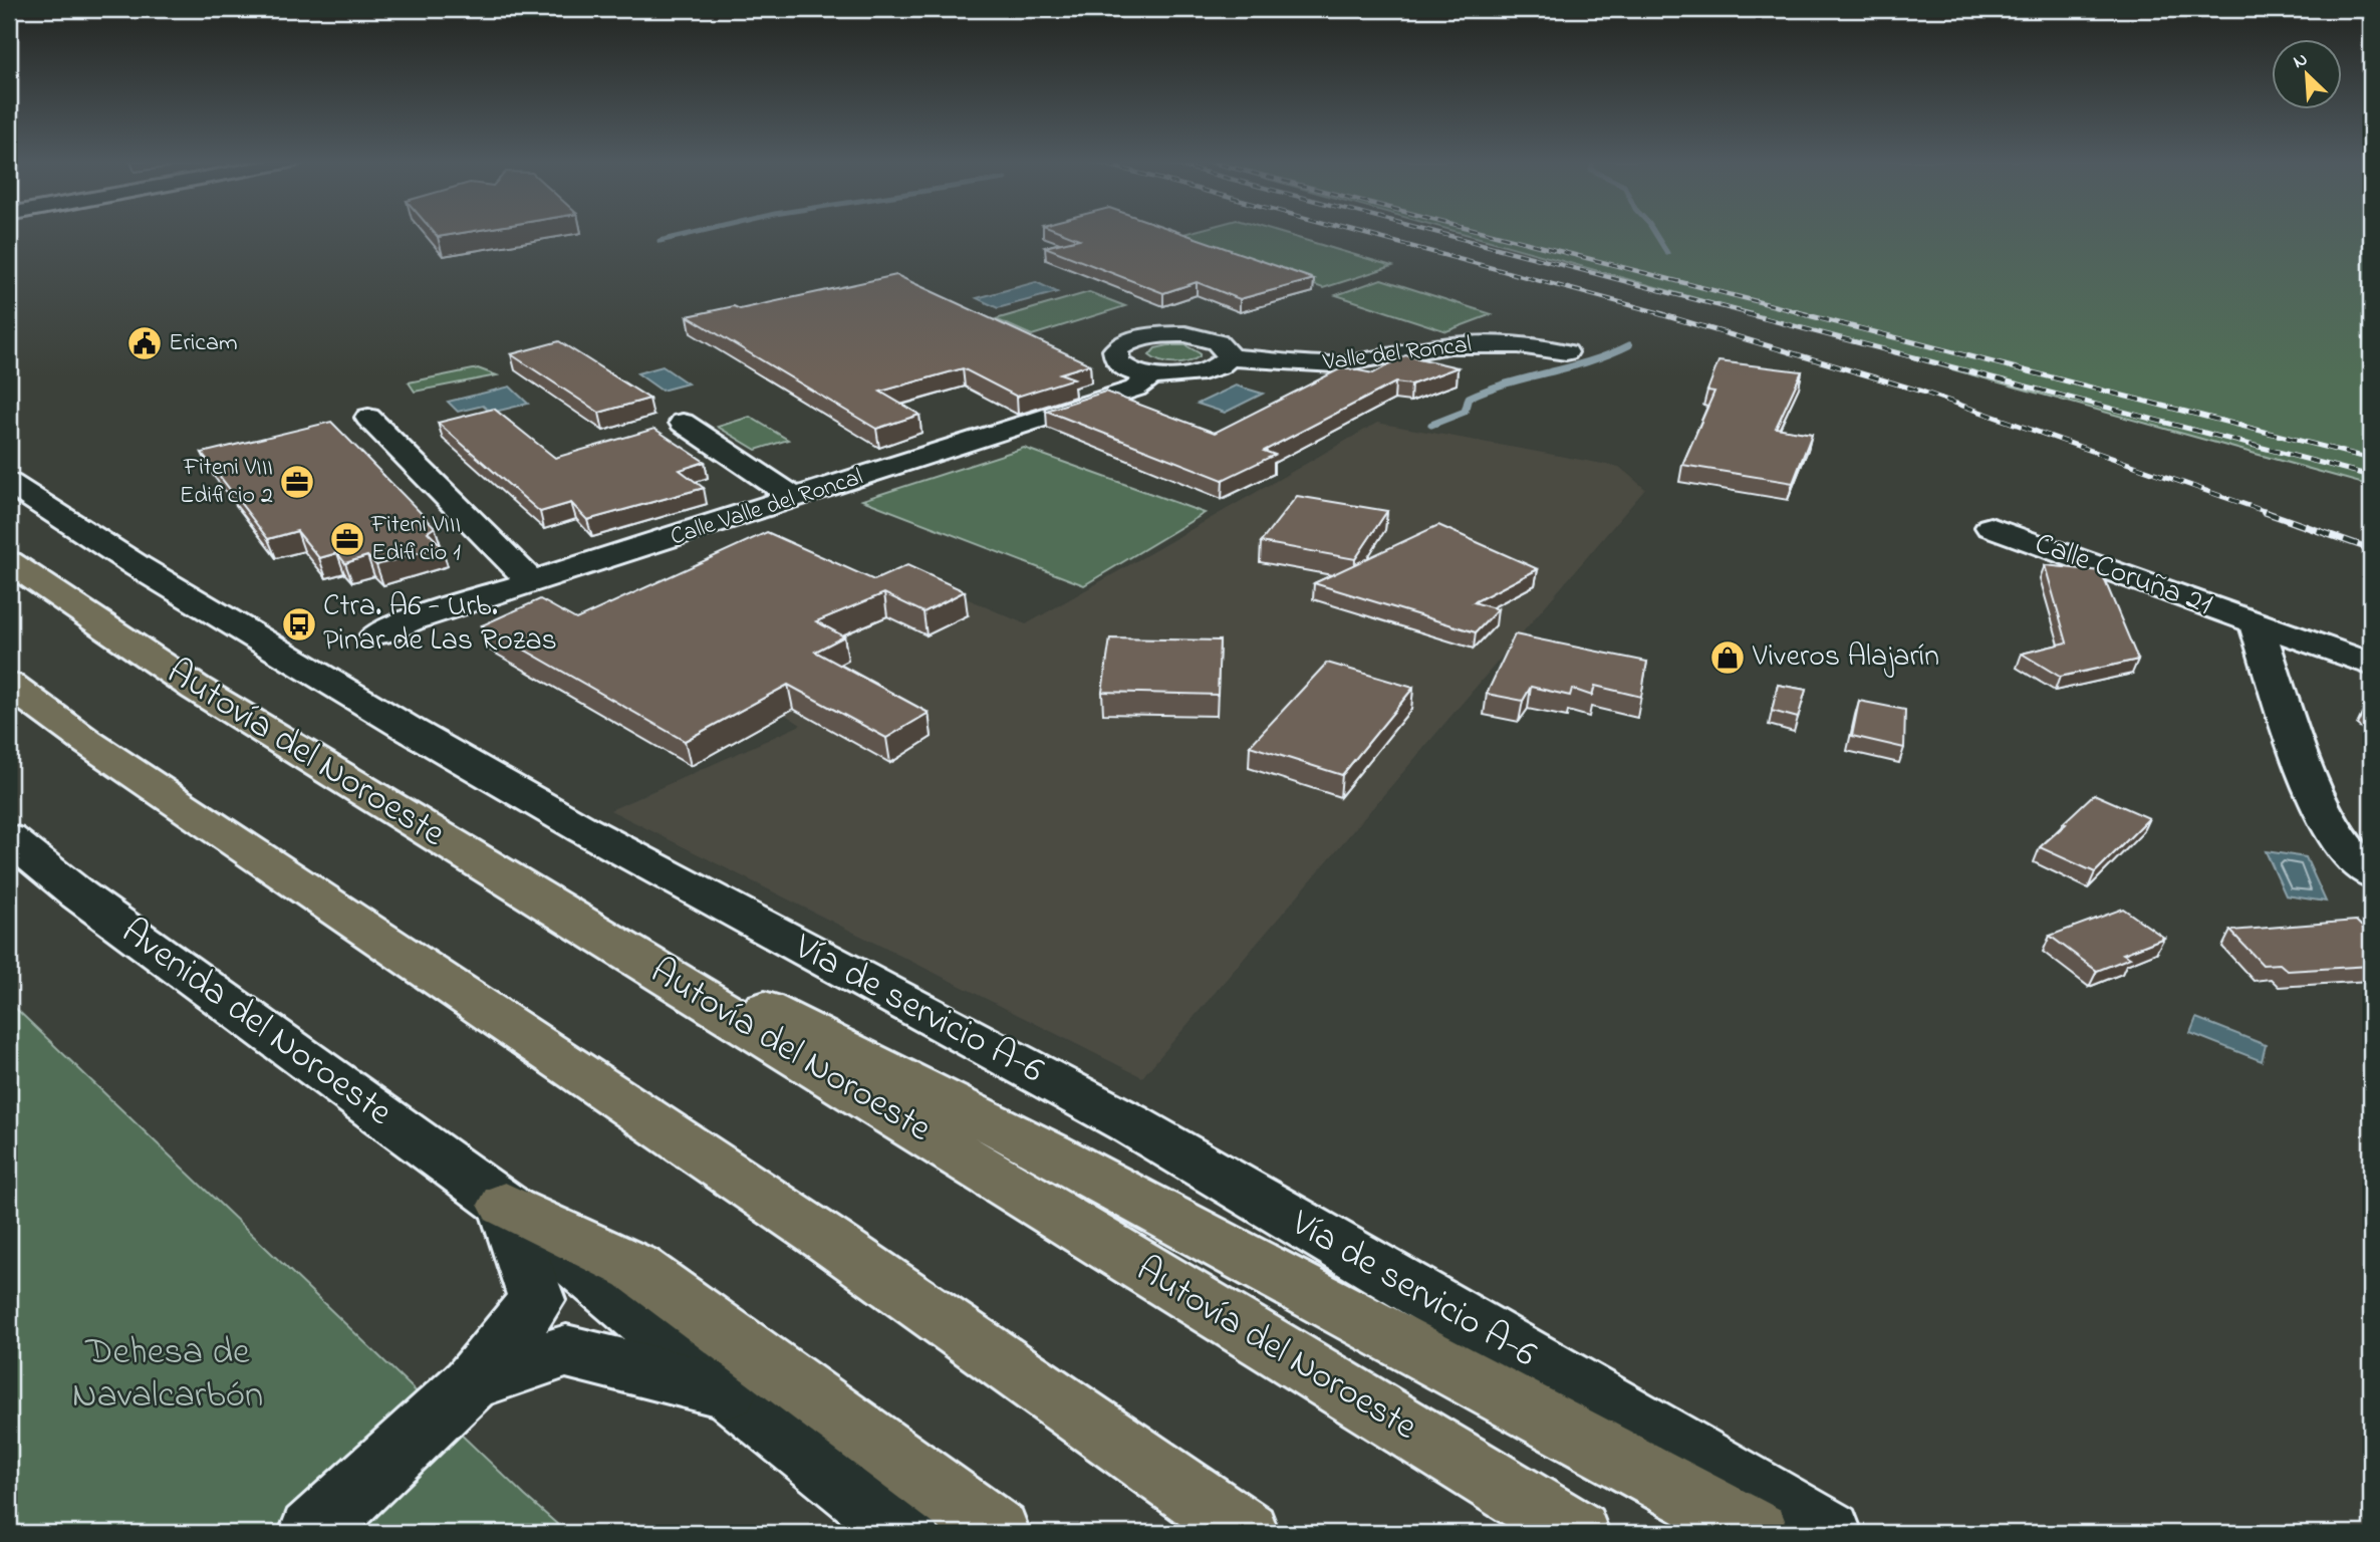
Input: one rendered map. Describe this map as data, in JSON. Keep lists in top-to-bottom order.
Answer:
{
  "streets": {
    "highway": ["Autovía del Noroeste"],
    "street": [
      "Valle del Roncal",
      "Calle Valle del Roncal",
      "Calle Coruña 21",
      "Vía de servicio A-6",
      "Avenida del Noroeste"
    ]
  },
  "parks": ["Dehesa de Navalcarbón"],
  "places": {
    "public building": ["Ericam"],
    "office": ["Fiteni VIII Edificio 2", "Fiteni VIII Edificio 1"],
    "bus stop": ["Ctra. A6 - Urb. Pinar de Las Rozas"],
    "shop": ["Viveros Alajarín"]
  },
  "north": "top left"
}
